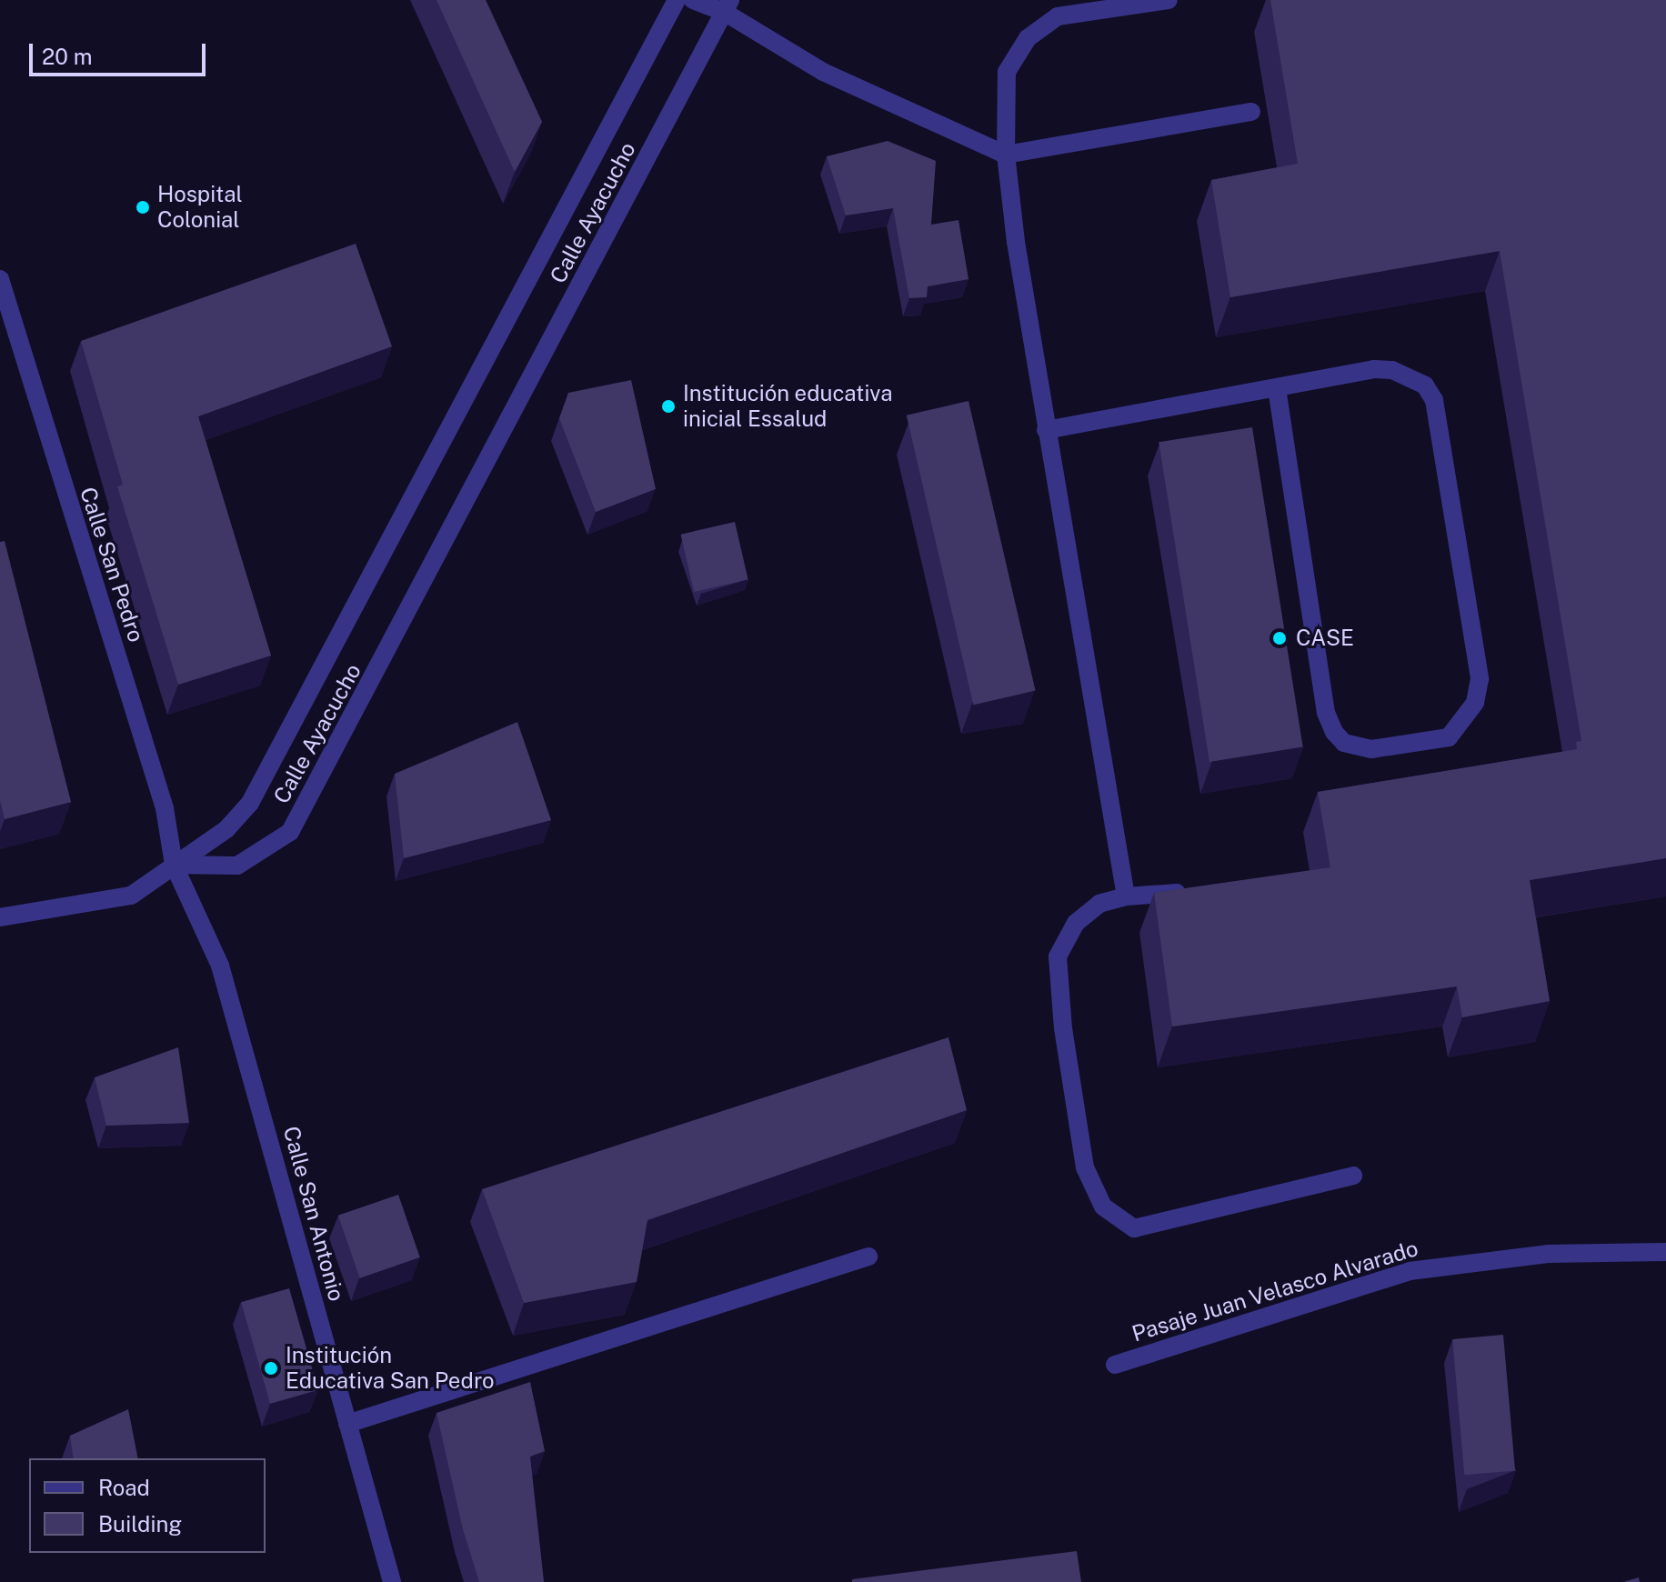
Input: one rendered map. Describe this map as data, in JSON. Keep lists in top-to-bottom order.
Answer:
{
  "streets": {
    "street": [
      "Calle Ayacucho",
      "Calle San Pedro",
      "Calle San Antonio",
      "Pasaje Juan Velasco Alvarado"
    ]
  },
  "crossings": [
    ["Calle Ayacucho", "Calle San Pedro"],
    ["Calle Ayacucho", "Calle San Antonio"],
    ["Calle San Pedro", "Calle San Antonio"]
  ],
  "places": [
    "Hospital Colonial",
    "Institución educativa inicial Essalud",
    "CASE",
    "Institución Educativa San Pedro"
  ],
  "legend": ["Road", "Building"],
  "scale_bar": "20 m"
}
